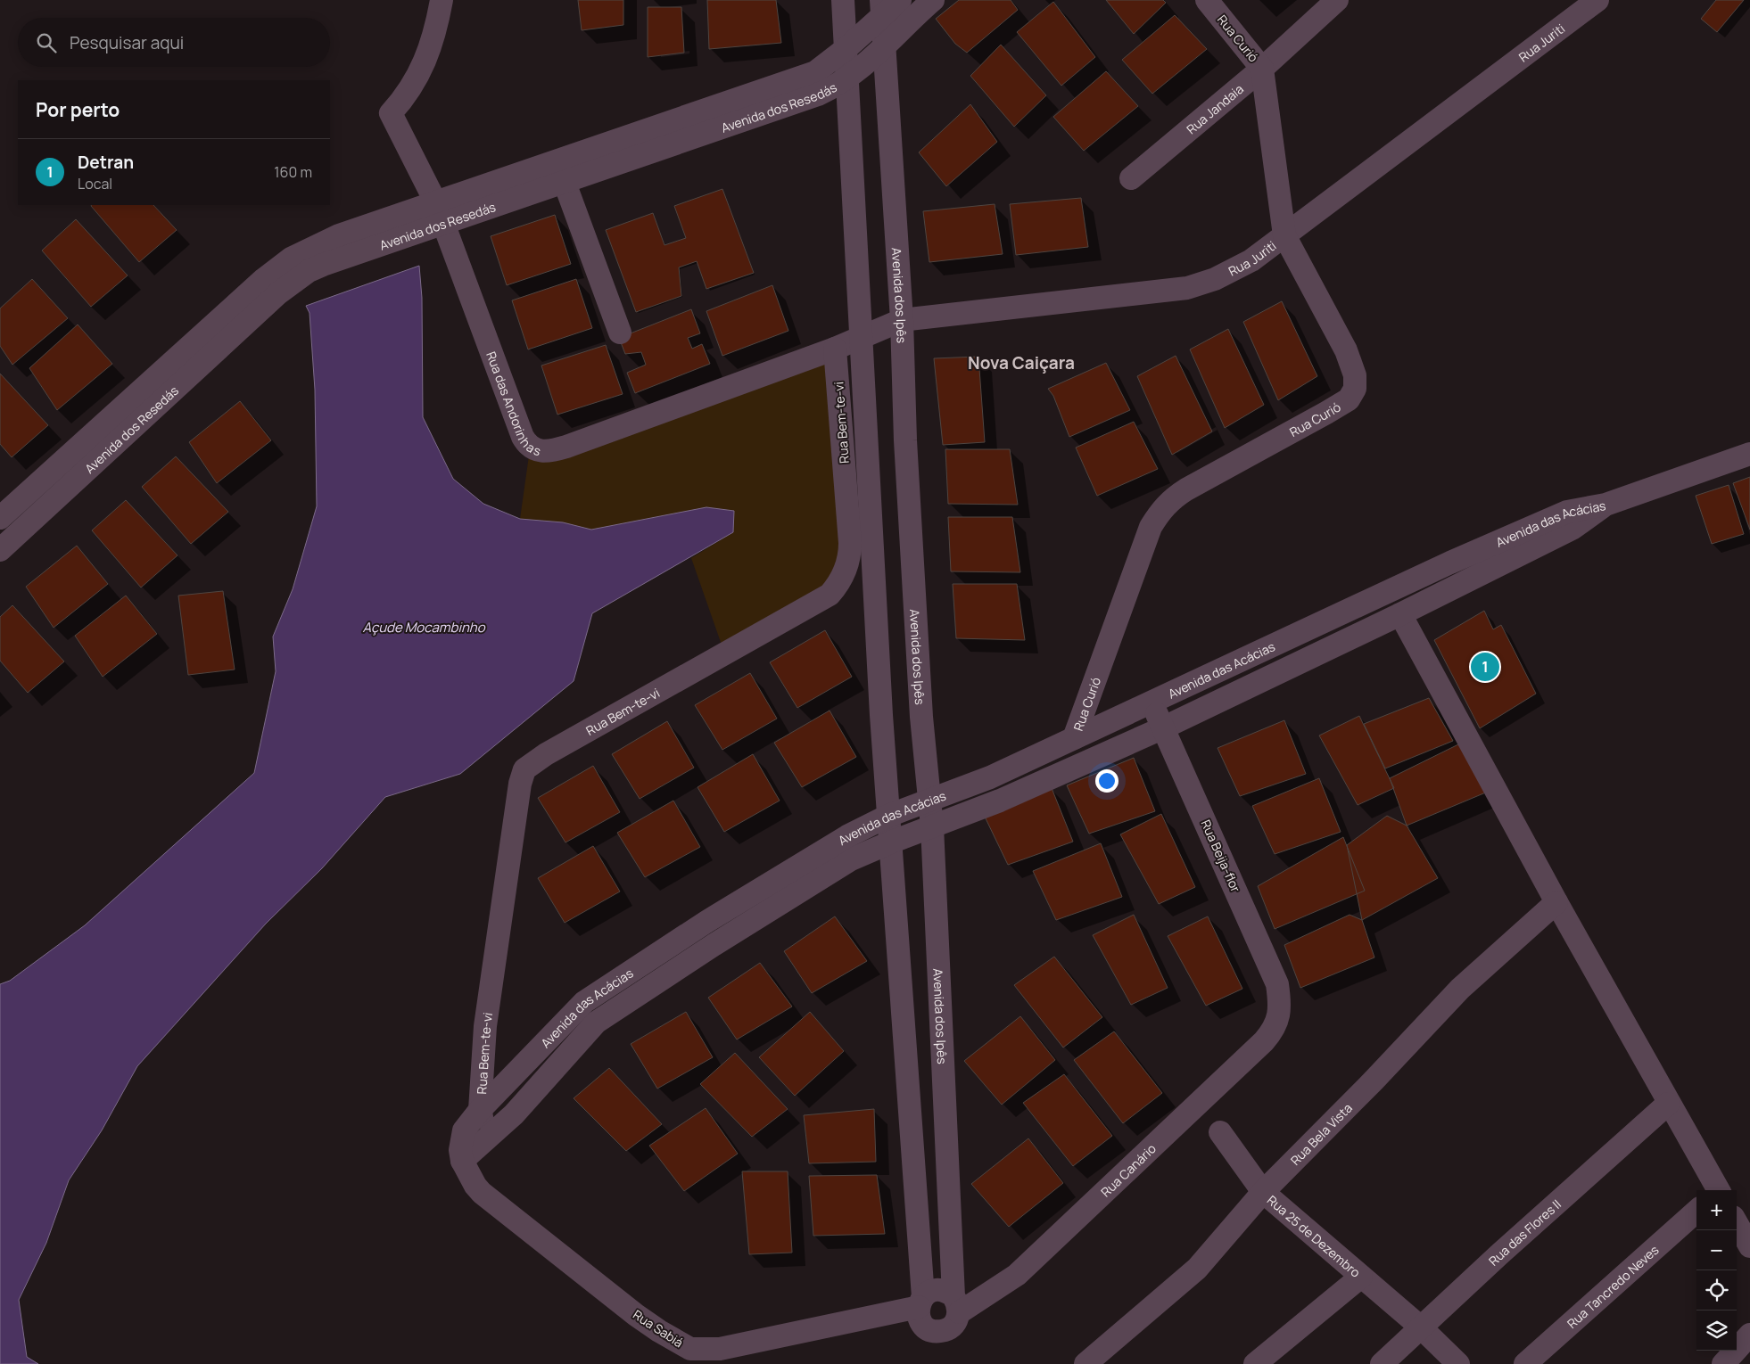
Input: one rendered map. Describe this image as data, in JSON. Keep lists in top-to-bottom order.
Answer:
{
  "streets": {
    "street": [
      "Rua Curió",
      "Rua Juriti",
      "Avenida dos Resedás",
      "Rua Jandaia",
      "Avenida dos Ipês",
      "Rua das Andorinhas",
      "Rua Bem-te-vi",
      "Avenida das Acácias",
      "Rua Beija-flor",
      "Rua Bela Vista",
      "Rua Canário",
      "Rua das Flores II",
      "Rua 25 de Dezembro",
      "Rua Tancredo Neves",
      "Rua Sabiá"
    ]
  },
  "crossings": [
    ["Rua Curió", "Rua Juriti"],
    ["Rua Curió", "Rua Jandaia"],
    ["Rua Curió", "Avenida das Acácias"],
    ["Rua Juriti", "Avenida dos Ipês"],
    ["Rua Juriti", "Rua das Andorinhas"],
    ["Rua Juriti", "Rua Bem-te-vi"],
    ["Avenida dos Resedás", "Avenida dos Ipês"],
    ["Avenida dos Resedás", "Rua das Andorinhas"],
    ["Avenida dos Ipês", "Avenida das Acácias"],
    ["Avenida dos Ipês", "Rua Canário"],
    ["Avenida dos Ipês", "Rua Sabiá"],
    ["Rua das Andorinhas", "Rua Bem-te-vi"],
    ["Rua Bem-te-vi", "Avenida das Acácias"],
    ["Avenida das Acácias", "Rua Beija-flor"],
    ["Avenida das Acácias", "Rua Sabiá"],
    ["Rua Beija-flor", "Rua Canário"],
    ["Rua Bela Vista", "Rua 25 de Dezembro"],
    ["Rua Canário", "Rua Sabiá"],
    ["Rua das Flores II", "Rua 25 de Dezembro"]
  ],
  "districts": ["Nova Caiçara"],
  "water": ["Açude Mocambinho"],
  "page": {
    "search": "Pesquisar aqui",
    "heading": "Por perto",
    "list": [
      {
        "mark": "1",
        "name": "Detran",
        "note": "Local",
        "value": "160 m"
      }
    ],
    "pins": "1",
    "map_buttons": ["+", "−"]
  }
}
